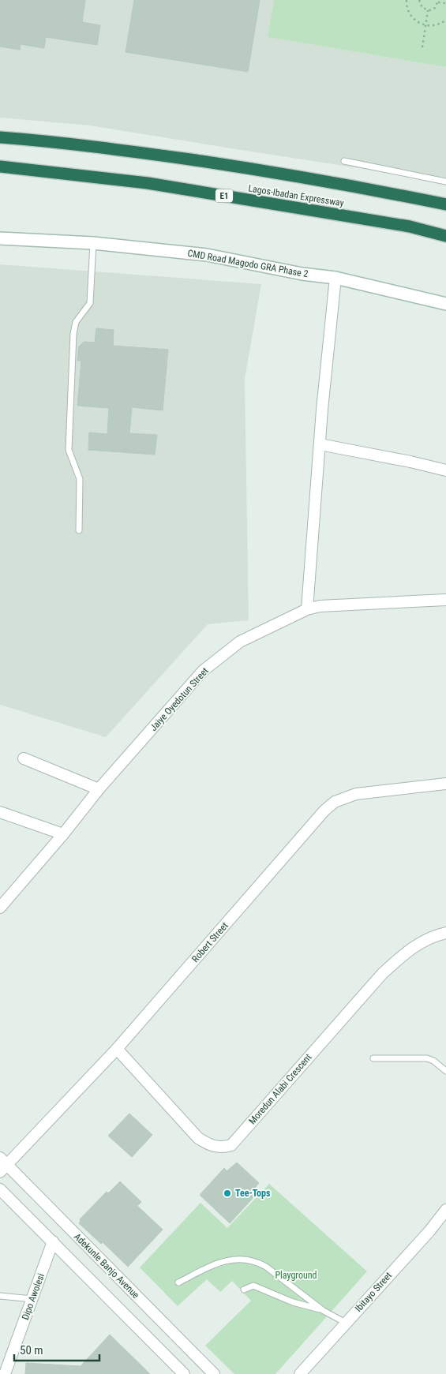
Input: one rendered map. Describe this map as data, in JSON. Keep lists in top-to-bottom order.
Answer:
{
  "streets": {
    "highway": ["E1", "Lagos-Ibadan Expressway"],
    "street": [
      "CMD Road Magodo GRA Phase 2",
      "Jaiye Oyedotun Street",
      "Robert Street",
      "Moredun Alabi Crescent",
      "Adekunle Banjo Avenue",
      "Ibitayo Street",
      "Dipo Awolesi"
    ]
  },
  "crossings": [
    ["Robert Street", "Moredun Alabi Crescent"],
    ["Robert Street", "Adekunle Banjo Avenue"]
  ],
  "parks": ["Playground"],
  "places": ["Tee-Tops"],
  "scale_bar": "50 m"
}
